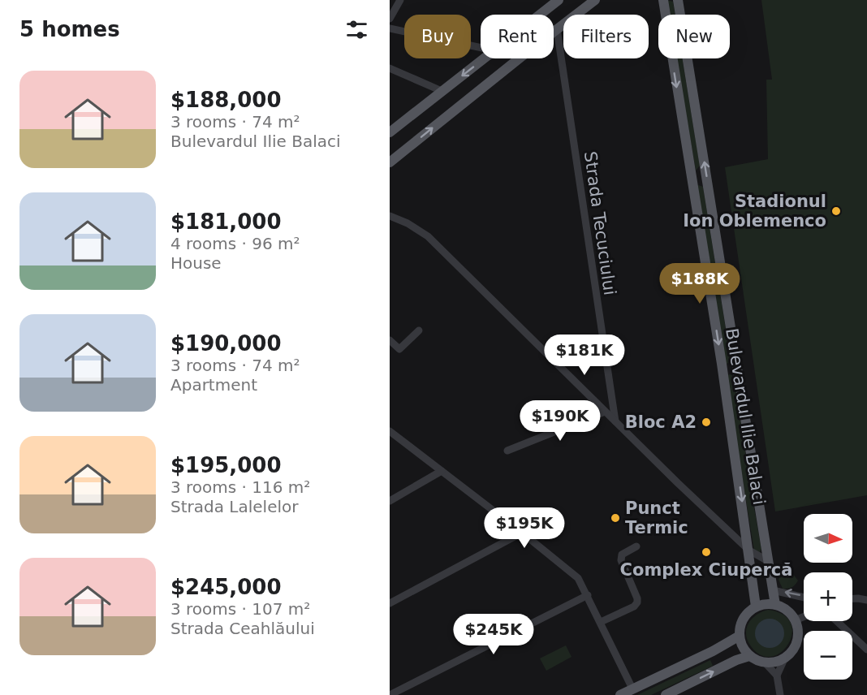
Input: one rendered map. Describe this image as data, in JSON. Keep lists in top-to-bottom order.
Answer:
{
  "streets": {
    "main road": ["Bulevardul Ilie Balaci"],
    "street": ["Strada Tecuciului"]
  },
  "places": [
    "Stadionul Ion Oblemenco",
    "Bloc A2",
    "Punct Termic",
    "Complex Ciupercă"
  ],
  "north": "right",
  "page": {
    "heading": "5 homes",
    "chip": [
      "Buy",
      "Rent",
      "Filters",
      "New"
    ],
    "list": [
      {
        "name": "$188,000",
        "note": "3 rooms · 74 m² · Bulevardul Ilie Balaci"
      },
      {
        "name": "$181,000",
        "note": "4 rooms · 96 m² · House"
      },
      {
        "name": "$190,000",
        "note": "3 rooms · 74 m² · Apartment"
      },
      {
        "name": "$195,000",
        "note": "3 rooms · 116 m² · Strada Lalelelor"
      },
      {
        "name": "$245,000",
        "note": "3 rooms · 107 m² · Strada Ceahlăului"
      }
    ],
    "price": [
      "$188K",
      "$181K",
      "$190K",
      "$195K",
      "$245K"
    ],
    "map_buttons": ["+", "−"]
  }
}
